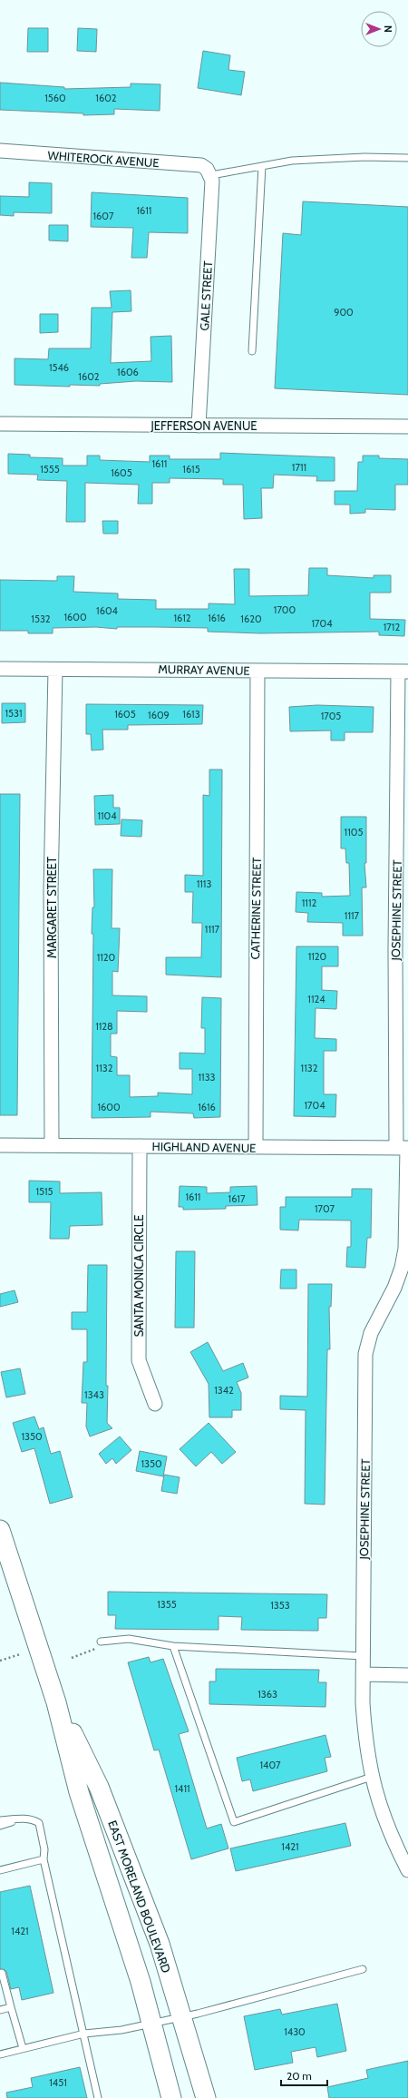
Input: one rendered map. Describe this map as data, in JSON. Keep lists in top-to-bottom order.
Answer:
{
  "streets": {
    "main road": ["EAST MORELAND BOULEVARD"],
    "street": [
      "WHITEROCK AVENUE",
      "GALE STREET",
      "JEFFERSON AVENUE",
      "MURRAY AVENUE",
      "MARGARET STREET",
      "CATHERINE STREET",
      "JOSEPHINE STREET",
      "HIGHLAND AVENUE",
      "SANTA MONICA CIRCLE"
    ]
  },
  "crossings": [
    ["WHITEROCK AVENUE", "GALE STREET"],
    ["GALE STREET", "JEFFERSON AVENUE"],
    ["MURRAY AVENUE", "MARGARET STREET"],
    ["MURRAY AVENUE", "CATHERINE STREET"],
    ["MURRAY AVENUE", "JOSEPHINE STREET"],
    ["MARGARET STREET", "HIGHLAND AVENUE"],
    ["CATHERINE STREET", "HIGHLAND AVENUE"],
    ["JOSEPHINE STREET", "HIGHLAND AVENUE"],
    ["HIGHLAND AVENUE", "SANTA MONICA CIRCLE"]
  ],
  "house_numbers": [
    "1560",
    "1602",
    "1611",
    "1607",
    "900",
    "1546",
    "1606",
    "1602",
    "1611",
    "1711",
    "1555",
    "1615",
    "1605",
    "1700",
    "1604",
    "1600",
    "1612",
    "1616",
    "1532",
    "1620",
    "1704",
    "1712",
    "1531",
    "1605",
    "1613",
    "1609",
    "1705",
    "1104",
    "1105",
    "1113",
    "1112",
    "1117",
    "1117",
    "1120",
    "1120",
    "1124",
    "1128",
    "1132",
    "1132",
    "1133",
    "1704",
    "1600",
    "1616",
    "1515",
    "1611",
    "1617",
    "1707",
    "1342",
    "1343",
    "1350",
    "1350",
    "1355",
    "1353",
    "1363",
    "1407",
    "1411",
    "1421",
    "1421",
    "1430",
    "1451"
  ],
  "scale_bar": "20 m",
  "north": "right"
}
